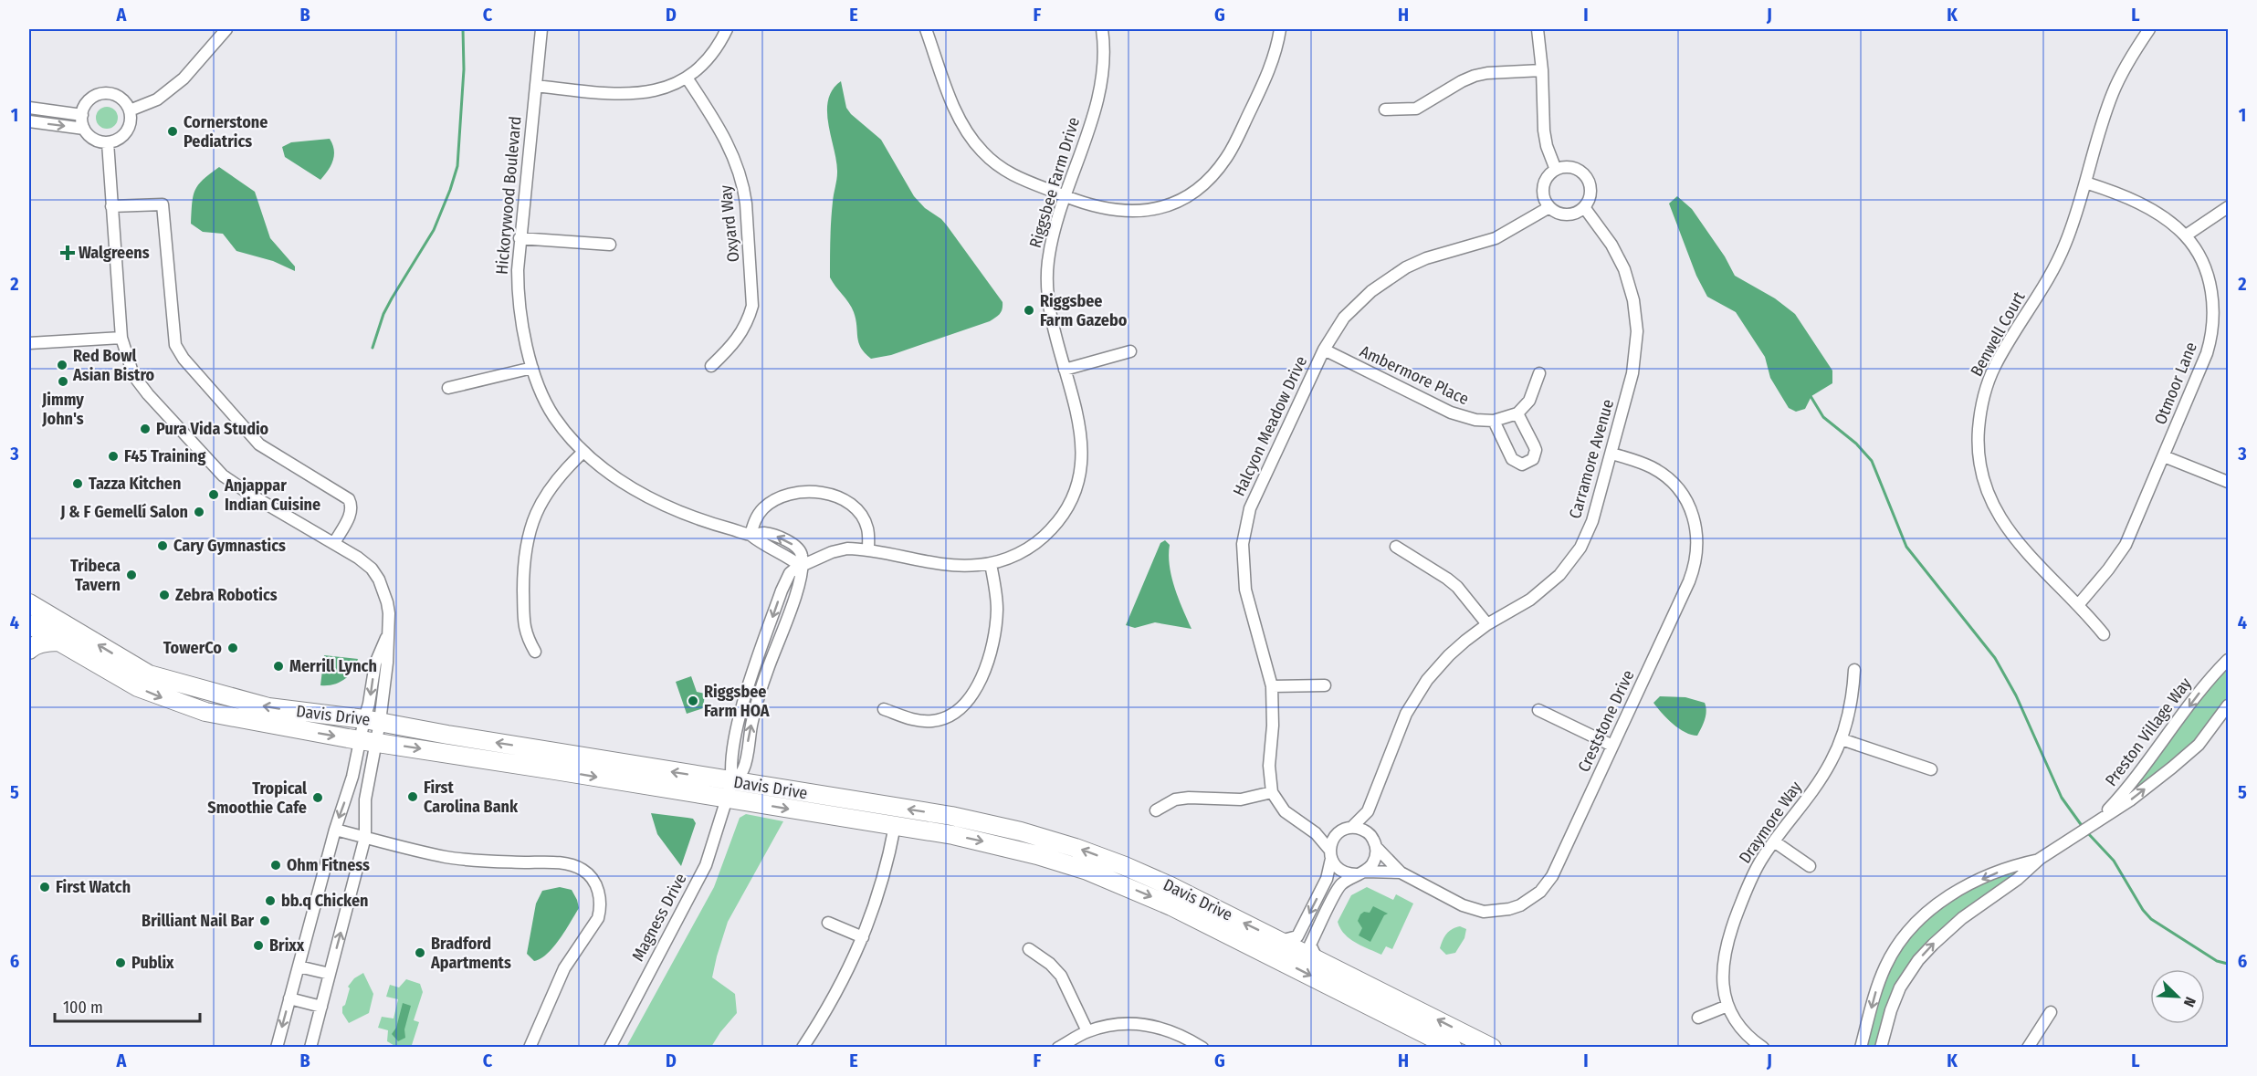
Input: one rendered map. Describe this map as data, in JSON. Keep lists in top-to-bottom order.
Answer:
{
  "streets": {
    "main road": ["Davis Drive"],
    "street": [
      "Riggsbee Farm Drive",
      "Hickorywood Boulevard",
      "Oxyard Way",
      "Benwell Court",
      "Ambermore Place",
      "Otmoor Lane",
      "Halcyon Meadow Drive",
      "Carramore Avenue",
      "Creststone Drive",
      "Preston Village Way",
      "Draymore Way",
      "Magness Drive"
    ]
  },
  "crossings": [
    ["Riggsbee Farm Drive", "Hickorywood Boulevard"],
    ["Riggsbee Farm Drive", "Davis Drive"],
    ["Riggsbee Farm Drive", "Magness Drive"],
    ["Benwell Court", "Otmoor Lane"],
    ["Ambermore Place", "Halcyon Meadow Drive"],
    ["Halcyon Meadow Drive", "Carramore Avenue"],
    ["Carramore Avenue", "Creststone Drive"],
    ["Davis Drive", "Magness Drive"]
  ],
  "places": {
    "other": [
      "Cornerstone Pediatrics",
      "Riggsbee Farm Gazebo",
      "Red Bowl Asian Bistro",
      "Jimmy John's",
      "Pura Vida Studio",
      "F45 Training",
      "Tazza Kitchen",
      "Anjappar Indian Cuisine",
      "J & F Gemellí Salon",
      "Cary Gymnastics",
      "Tribeca Tavern",
      "Zebra Robotics",
      "TowerCo",
      "Merrill Lynch",
      "Riggsbee Farm HOA",
      "First Carolina Bank",
      "Tropical Smoothie Cafe",
      "Ohm Fitness",
      "First Watch",
      "bb.q Chicken",
      "Brilliant Nail Bar",
      "Brixx",
      "Bradford Apartments",
      "Publix"
    ],
    "health": ["Walgreens"]
  },
  "scale_bar": "100 m",
  "north": "bottom right",
  "grid": {
    "columns": [
      "A",
      "B",
      "C",
      "D",
      "E",
      "F",
      "G",
      "H",
      "I",
      "J",
      "K",
      "L"
    ],
    "rows": [
      "1",
      "2",
      "3",
      "4",
      "5",
      "6"
    ]
  }
}
